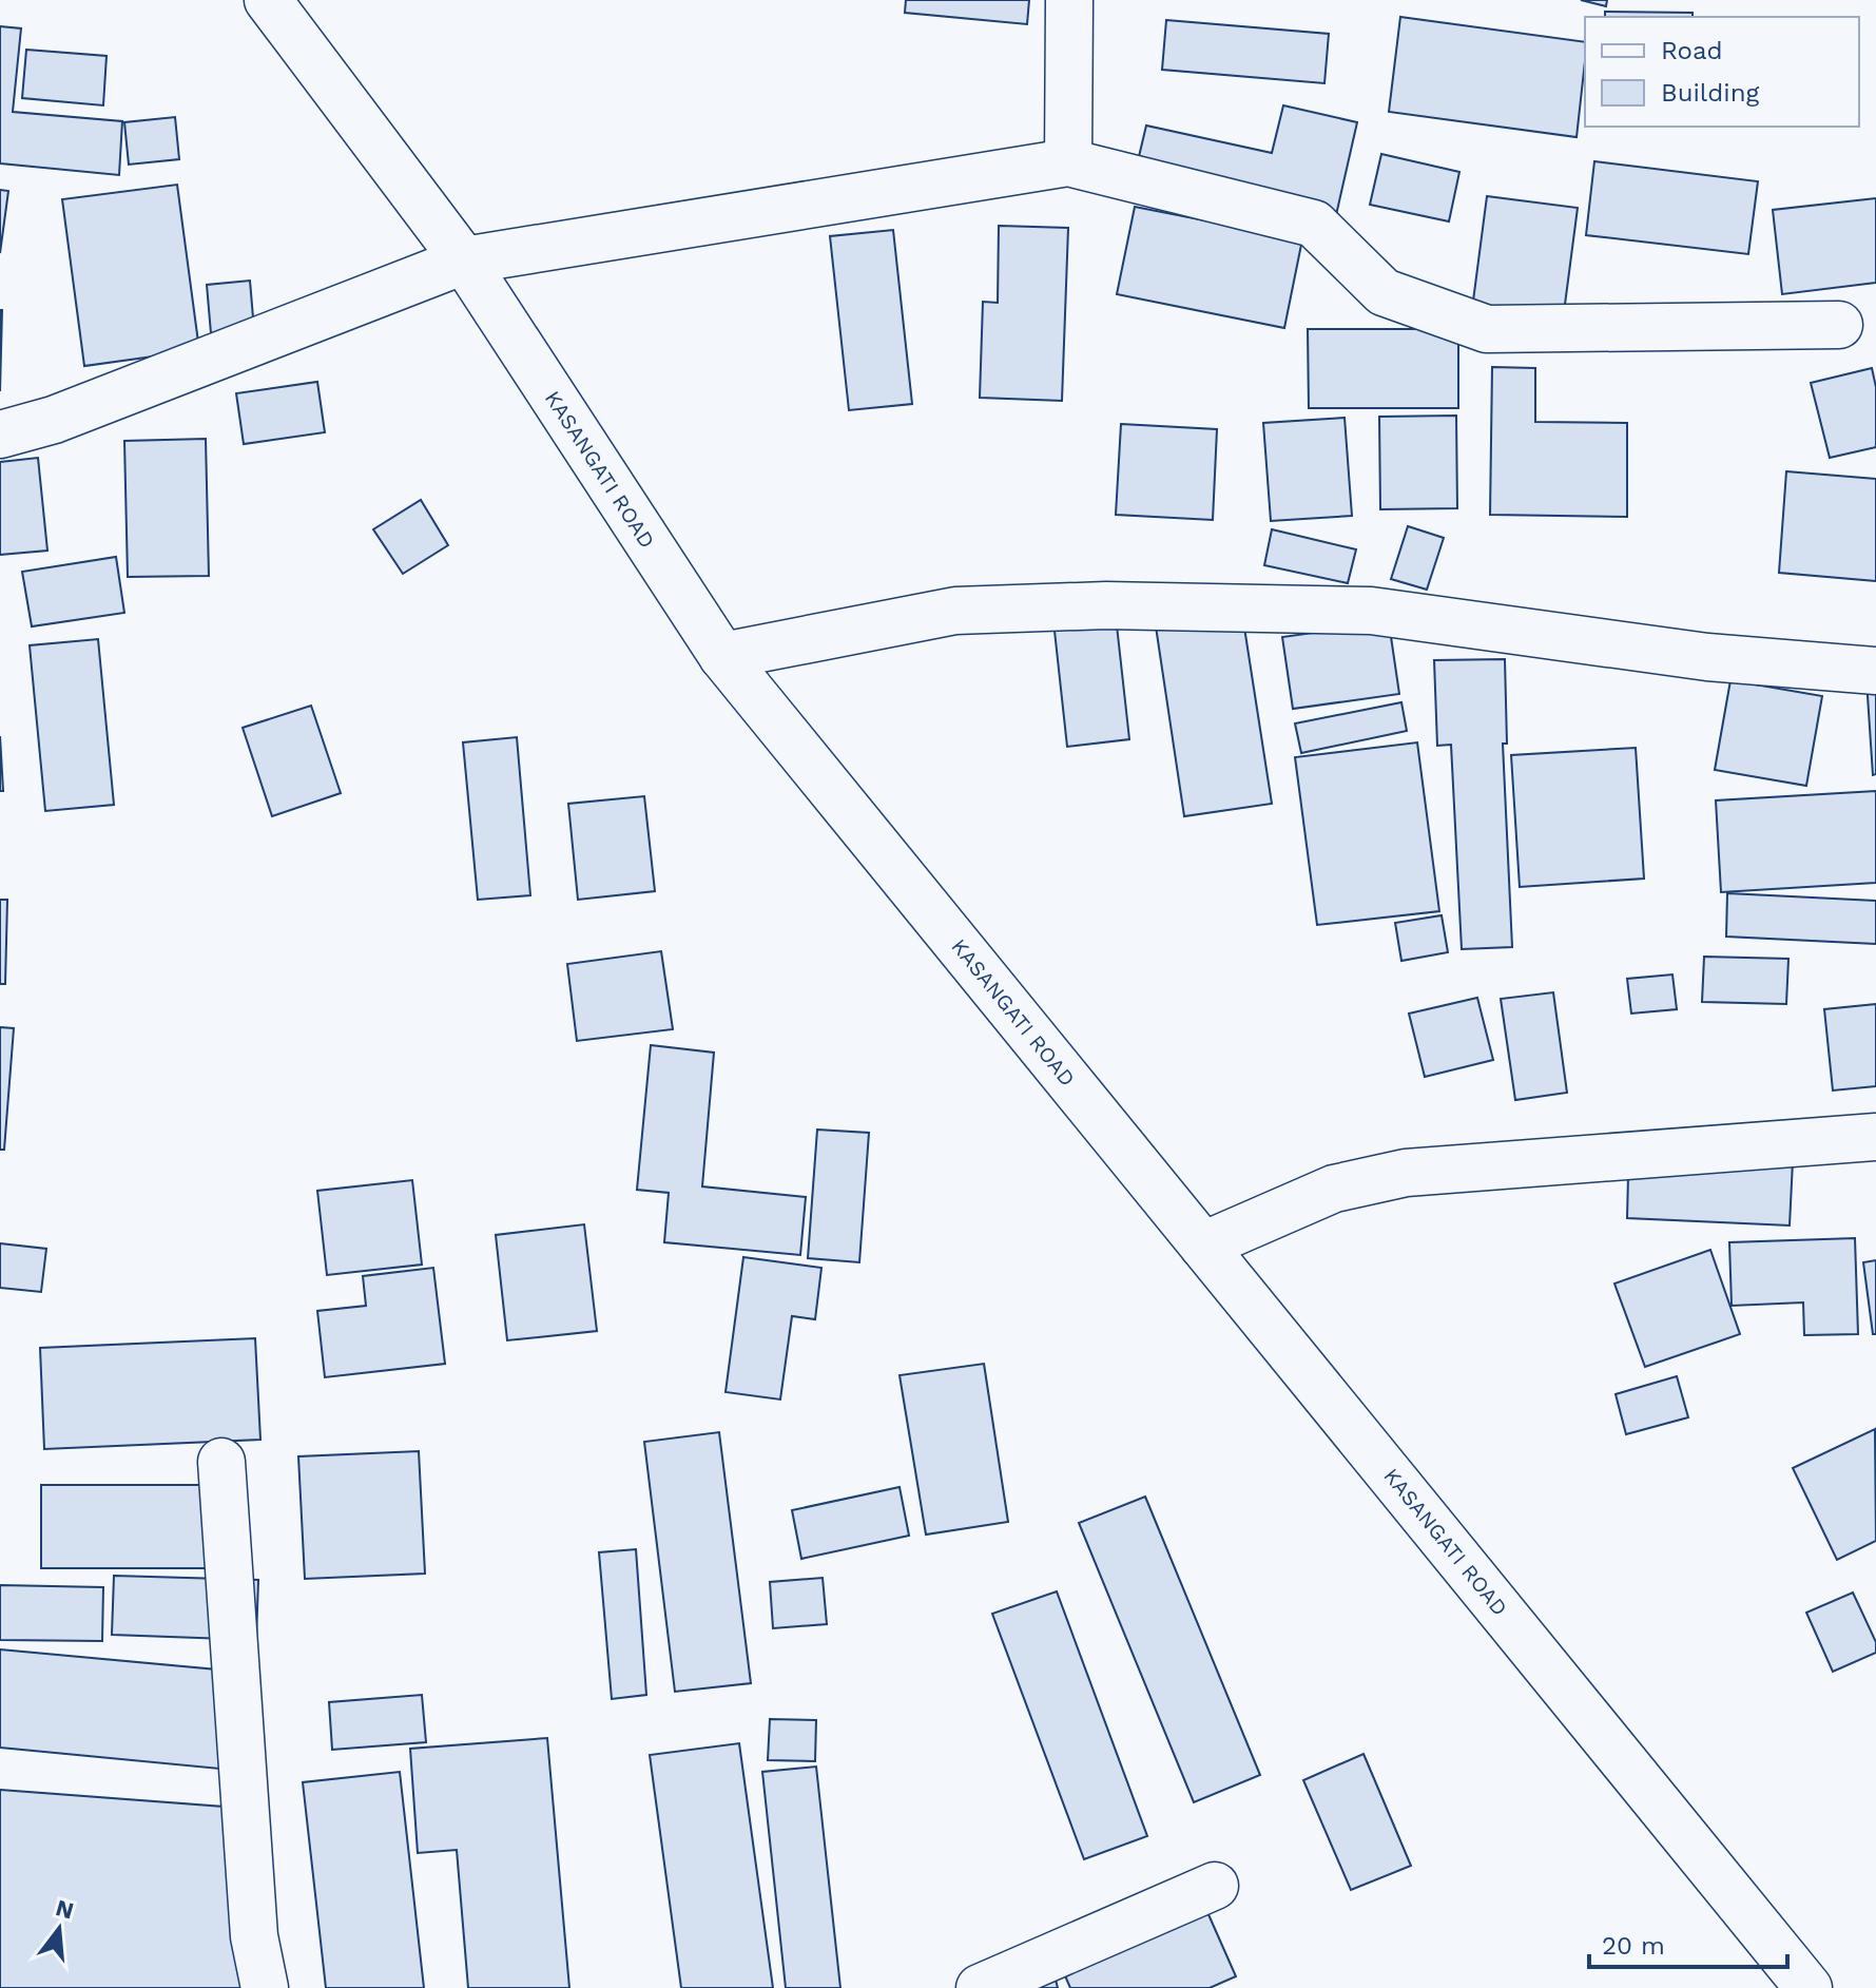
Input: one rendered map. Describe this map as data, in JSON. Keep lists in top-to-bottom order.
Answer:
{
  "streets": {
    "street": ["KASANGATI ROAD"]
  },
  "legend": ["Road", "Building"],
  "scale_bar": "20 m",
  "north": "top"
}
